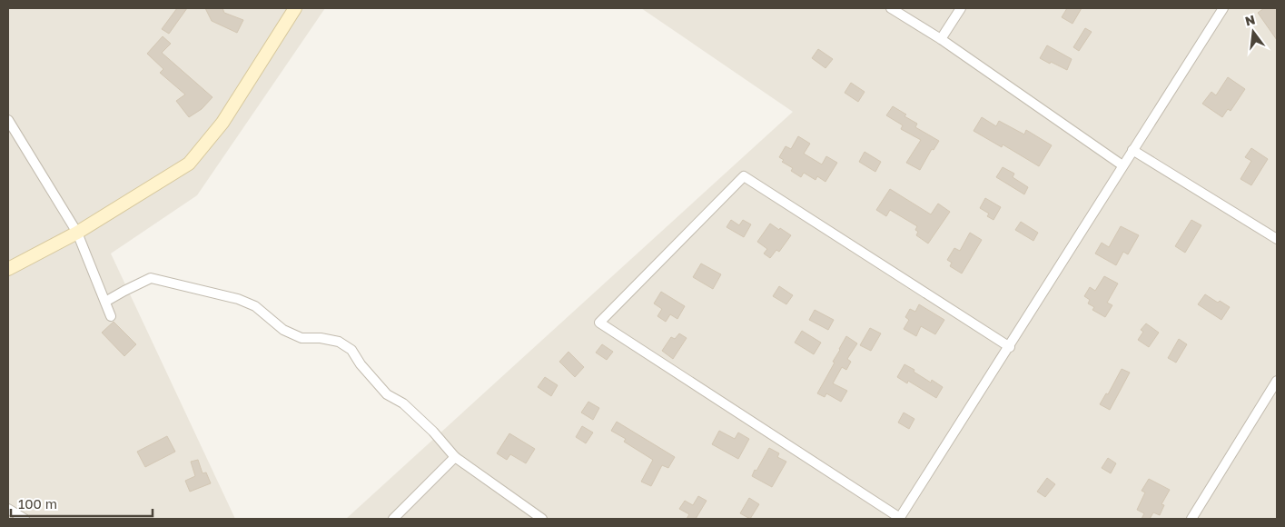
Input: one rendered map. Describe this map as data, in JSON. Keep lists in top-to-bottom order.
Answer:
{
  "scale_bar": "100 m",
  "north": "top"
}
